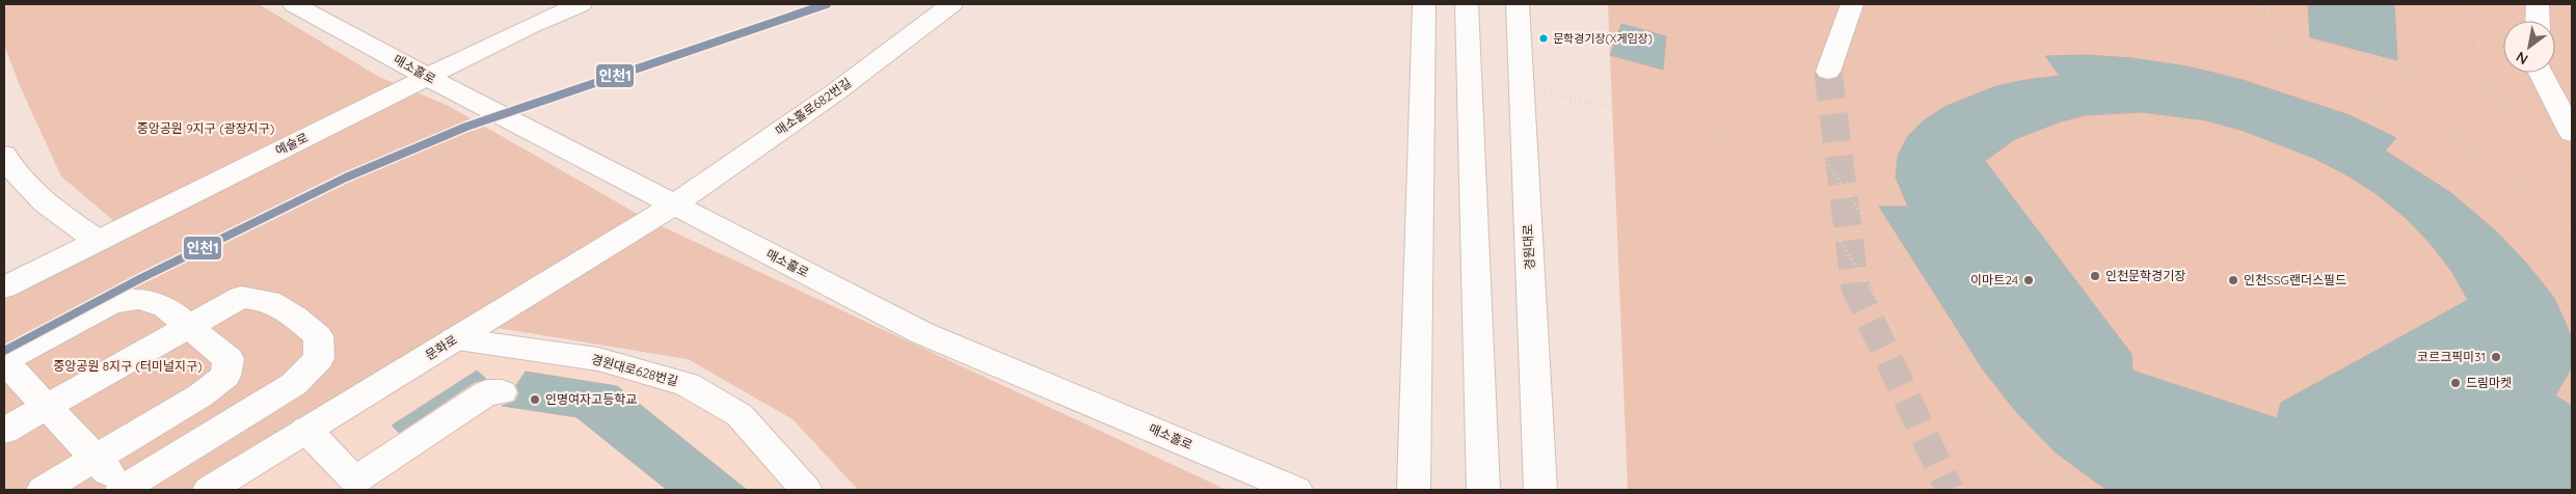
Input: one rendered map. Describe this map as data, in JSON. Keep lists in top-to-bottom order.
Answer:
{
  "streets": {
    "main road": [
      "매소홀로",
      "매소홀로682번길",
      "예술로",
      "경원대로",
      "문화로",
      "경원대로628번길"
    ]
  },
  "crossings": [
    ["매소홀로", "매소홀로682번길"],
    ["매소홀로", "예술로"],
    ["매소홀로", "문화로"],
    ["매소홀로682번길", "문화로"],
    ["문화로", "경원대로628번길"]
  ],
  "parks": ["중앙공원 9지구 (광장지구)", "중앙공원 8지구 (터미널지구)"],
  "places": [
    "문학경기장(X게임장)",
    "인천문학경기장",
    "이마트24",
    "인천SSG랜더스필드",
    "코르크픽미31",
    "드림마켓",
    "인명여자고등학교"
  ],
  "lines": ["transit line 인천1"],
  "north": "bottom left"
}
